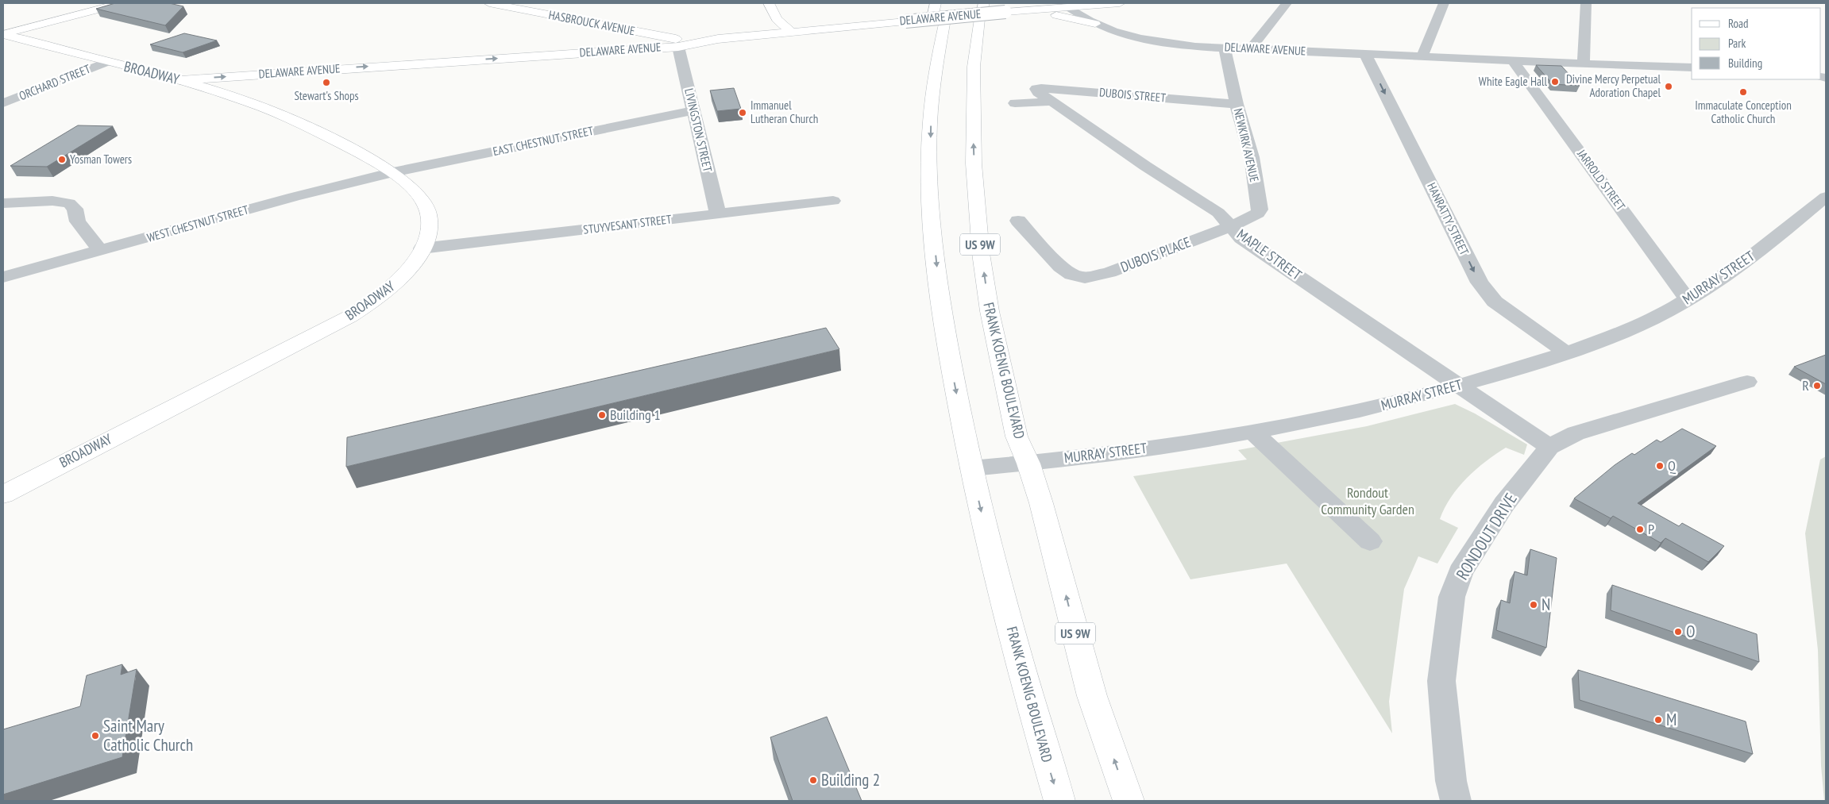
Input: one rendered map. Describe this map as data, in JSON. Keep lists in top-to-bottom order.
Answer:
{
  "streets": {
    "main road": [
      "DELAWARE AVENUE",
      "HASBROUCK AVENUE",
      "BROADWAY",
      "US 9W",
      "FRANK KOENIG BOULEVARD"
    ],
    "street": [
      "ORCHARD STREET",
      "DUBOIS STREET",
      "LIVINGSTON STREET",
      "EAST CHESTNUT STREET",
      "NEWKIRK AVENUE",
      "JARROLD STREET",
      "HANRATTY STREET",
      "WEST CHESTNUT STREET",
      "STUYVESANT STREET",
      "DUBOIS PLACE",
      "MAPLE STREET",
      "MURRAY STREET",
      "RONDOUT DRIVE"
    ]
  },
  "crossings": [
    ["DELAWARE AVENUE", "HASBROUCK AVENUE"],
    ["DELAWARE AVENUE", "BROADWAY"],
    ["DELAWARE AVENUE", "LIVINGSTON STREET"],
    ["DELAWARE AVENUE", "NEWKIRK AVENUE"],
    ["DELAWARE AVENUE", "JARROLD STREET"],
    ["DELAWARE AVENUE", "HANRATTY STREET"],
    ["BROADWAY", "ORCHARD STREET"],
    ["BROADWAY", "EAST CHESTNUT STREET"],
    ["BROADWAY", "WEST CHESTNUT STREET"],
    ["BROADWAY", "STUYVESANT STREET"],
    ["DUBOIS STREET", "NEWKIRK AVENUE"],
    ["DUBOIS STREET", "MAPLE STREET"],
    ["LIVINGSTON STREET", "EAST CHESTNUT STREET"],
    ["LIVINGSTON STREET", "STUYVESANT STREET"],
    ["EAST CHESTNUT STREET", "WEST CHESTNUT STREET"],
    ["NEWKIRK AVENUE", "DUBOIS PLACE"],
    ["NEWKIRK AVENUE", "MAPLE STREET"],
    ["JARROLD STREET", "MURRAY STREET"],
    ["HANRATTY STREET", "MURRAY STREET"],
    ["DUBOIS PLACE", "MAPLE STREET"],
    ["MAPLE STREET", "MURRAY STREET"],
    ["MURRAY STREET", "FRANK KOENIG BOULEVARD"]
  ],
  "one_way": ["HANRATTY STREET"],
  "parks": ["Rondout Community Garden"],
  "places": [
    "White Eagle Hall",
    "Stewart's Shops",
    "Divine Mercy Perpetual Adoration Chapel",
    "Immaculate Conception Catholic Church",
    "Immanuel Lutheran Church",
    "Yosman Towers",
    "R",
    "Building 1",
    "Q",
    "P",
    "N",
    "O",
    "M",
    "Saint Mary Catholic Church",
    "Building 2"
  ],
  "legend": ["Road", "Park", "Building"]
}
